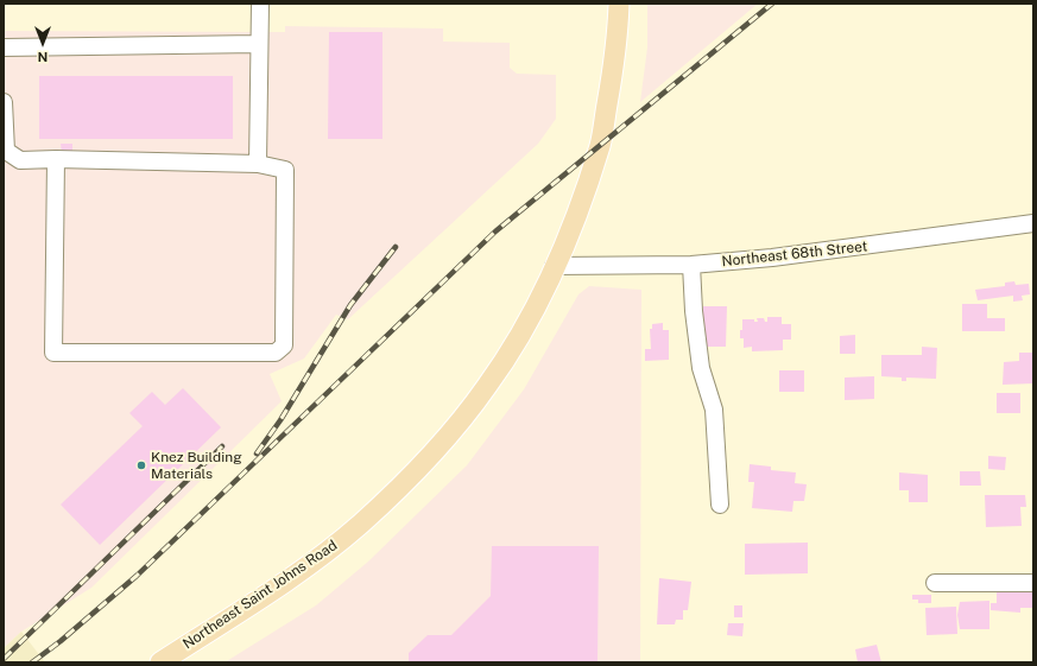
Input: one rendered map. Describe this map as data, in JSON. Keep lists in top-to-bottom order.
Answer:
{
  "streets": {
    "main road": ["Northeast Saint Johns Road"],
    "street": ["Northeast 68th Street"]
  },
  "crossings": [
    ["Northeast 68th Street", "Northeast Saint Johns Road"]
  ],
  "places": ["Knez Building Materials"],
  "north": "bottom"
}
